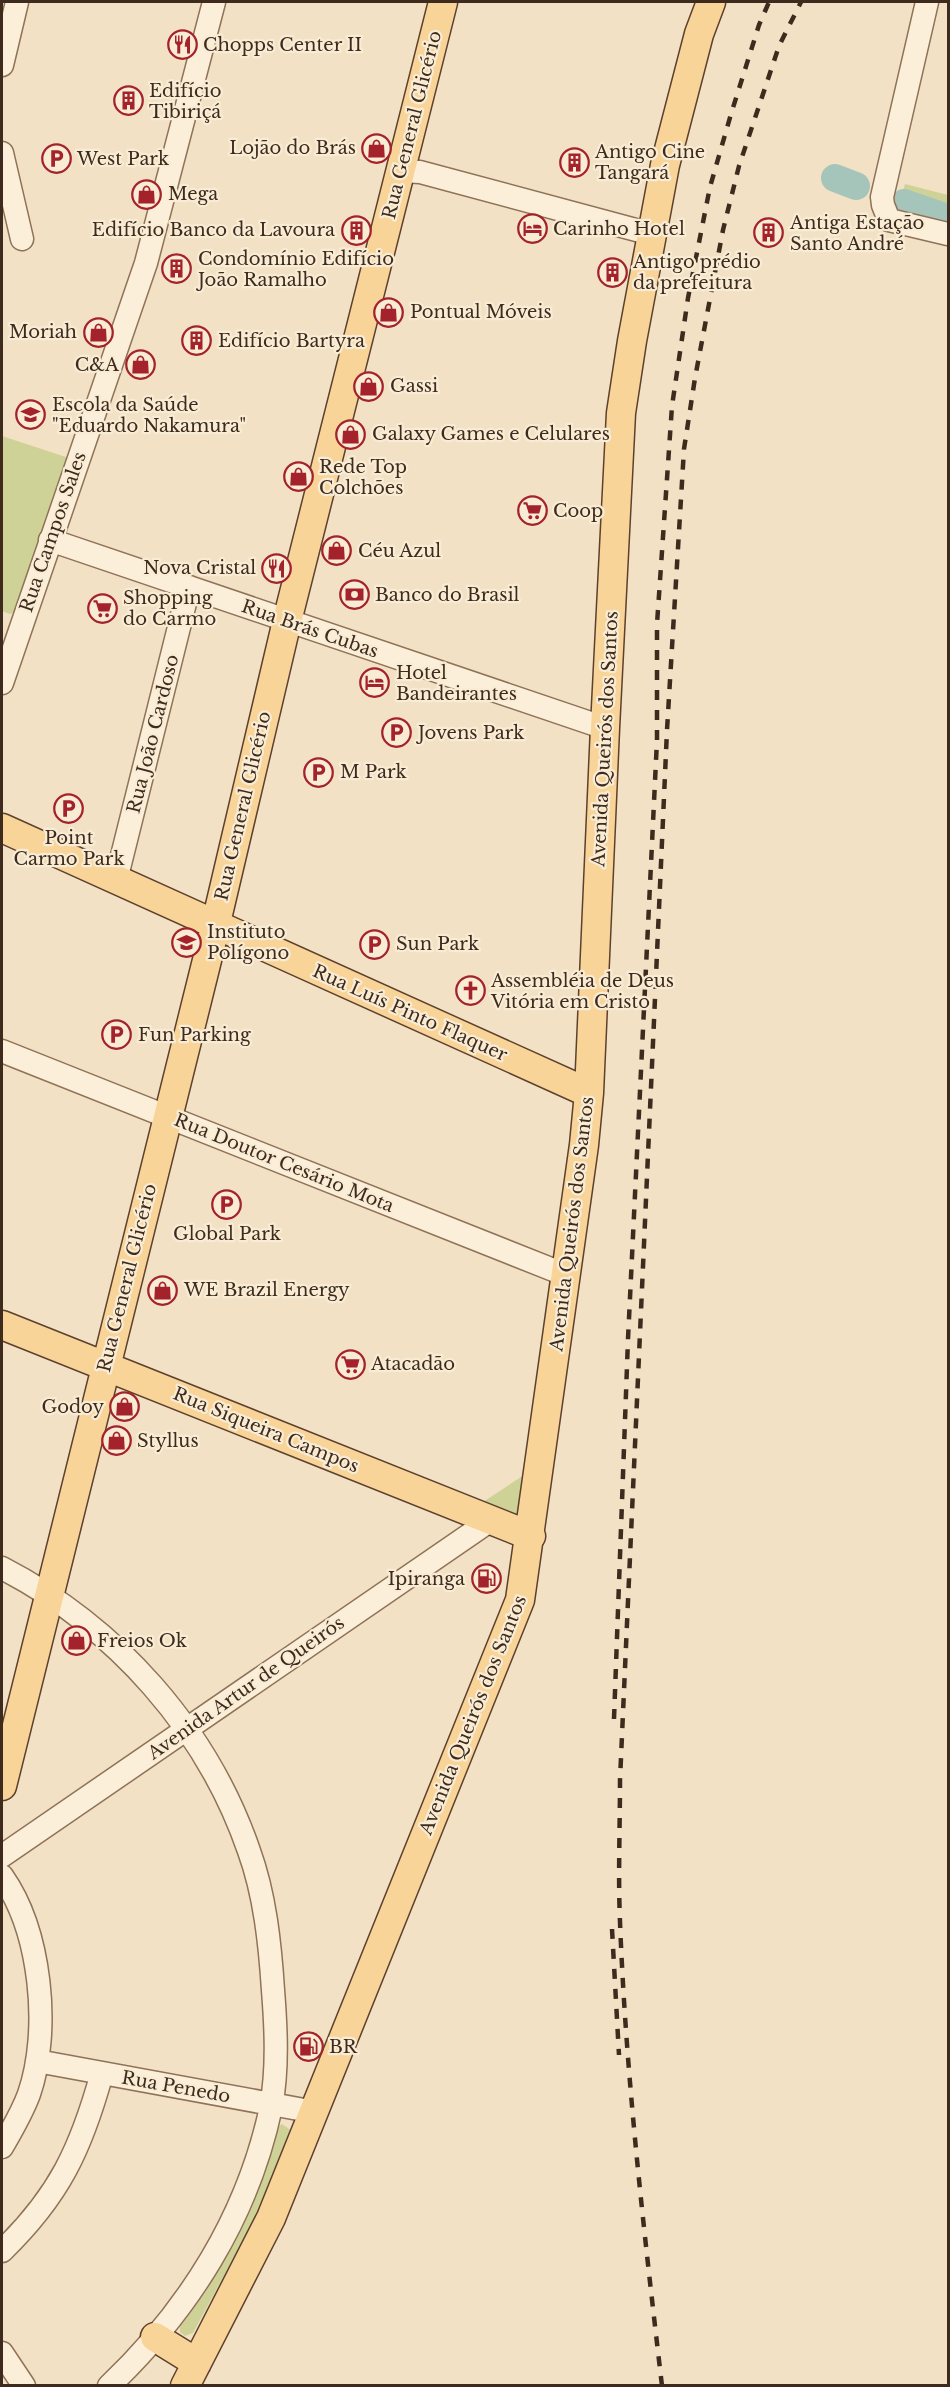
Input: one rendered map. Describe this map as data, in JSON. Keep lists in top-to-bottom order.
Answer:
{
  "streets": {
    "main road": [
      "Rua General Glicério",
      "Avenida Queirós dos Santos",
      "Rua Luís Pinto Flaquer",
      "Rua Siqueira Campos"
    ],
    "street": [
      "Rua Campos Sales",
      "Rua Brás Cubas",
      "Rua João Cardoso",
      "Rua Doutor Cesário Mota",
      "Avenida Artur de Queirós",
      "Rua Penedo"
    ]
  },
  "crossings": [
    ["Rua General Glicério", "Rua Brás Cubas"],
    ["Rua General Glicério", "Rua Luís Pinto Flaquer"],
    ["Rua General Glicério", "Rua Doutor Cesário Mota"],
    ["Rua General Glicério", "Rua Siqueira Campos"],
    ["Rua Campos Sales", "Rua Brás Cubas"],
    ["Rua Brás Cubas", "Rua João Cardoso"],
    ["Rua Brás Cubas", "Avenida Queirós dos Santos"],
    ["Rua João Cardoso", "Rua Luís Pinto Flaquer"],
    ["Avenida Queirós dos Santos", "Rua Luís Pinto Flaquer"],
    ["Avenida Queirós dos Santos", "Rua Doutor Cesário Mota"],
    ["Avenida Queirós dos Santos", "Rua Siqueira Campos"],
    ["Avenida Queirós dos Santos", "Rua Penedo"],
    ["Rua Siqueira Campos", "Avenida Artur de Queirós"]
  ],
  "places": {
    "restaurant": ["Chopps Center II", "Nova Cristal"],
    "building": [
      "Edifício Tibiriçá",
      "Antigo Cine Tangará",
      "Edifício Banco da Lavoura",
      "Antiga Estação Santo André",
      "Condomínio Edifício João Ramalho",
      "Antigo prédio da prefeitura",
      "Edifício Bartyra"
    ],
    "shop": [
      "Lojão do Brás",
      "Mega",
      "Pontual Móveis",
      "Moriah",
      "C&A",
      "Gassi",
      "Galaxy Games e Celulares",
      "Rede Top Colchões",
      "Céu Azul",
      "WE Brazil Energy",
      "Godoy",
      "Styllus",
      "Freios Ok"
    ],
    "parking": [
      "West Park",
      "Jovens Park",
      "M Park",
      "Point Carmo Park",
      "Sun Park",
      "Fun Parking",
      "Global Park"
    ],
    "hotel": ["Carinho Hotel", "Hotel Bandeirantes"],
    "school or university": ["Escola da Saúde \"Eduardo Nakamura\"", "Instituto Polígono"],
    "supermarket": ["Coop", "Shopping do Carmo", "Atacadão"],
    "bank": ["Banco do Brasil"],
    "church": ["Assembléia de Deus Vitória em Cristo"],
    "fuel station": ["Ipiranga", "BR"]
  }
}
